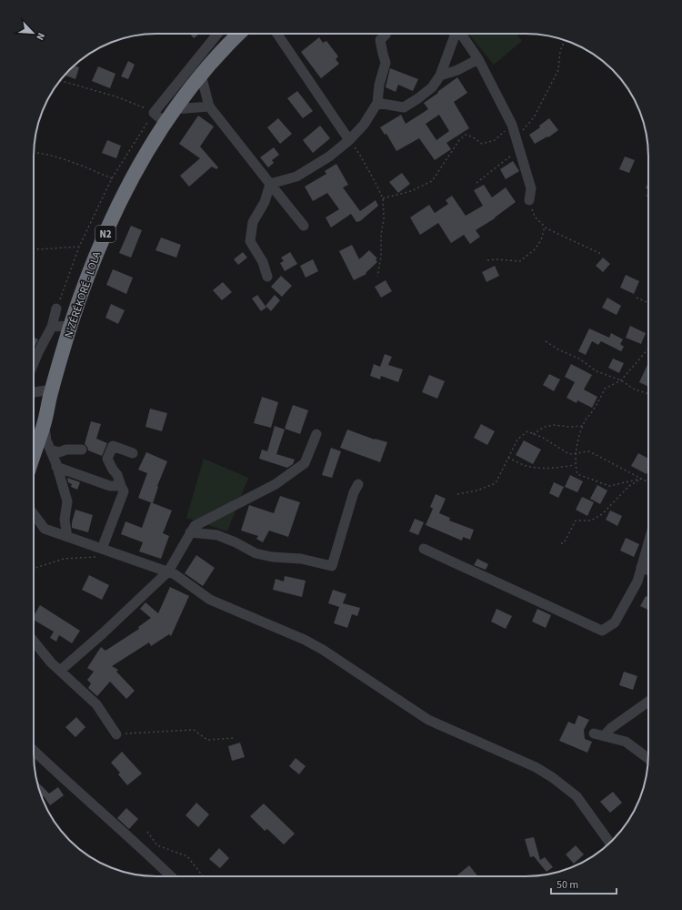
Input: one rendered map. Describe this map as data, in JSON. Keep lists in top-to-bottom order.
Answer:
{
  "streets": {
    "highway": ["N2", "N'ZÉRÉKORÉ - LOLA"]
  },
  "scale_bar": "50 m",
  "north": "bottom right"
}
